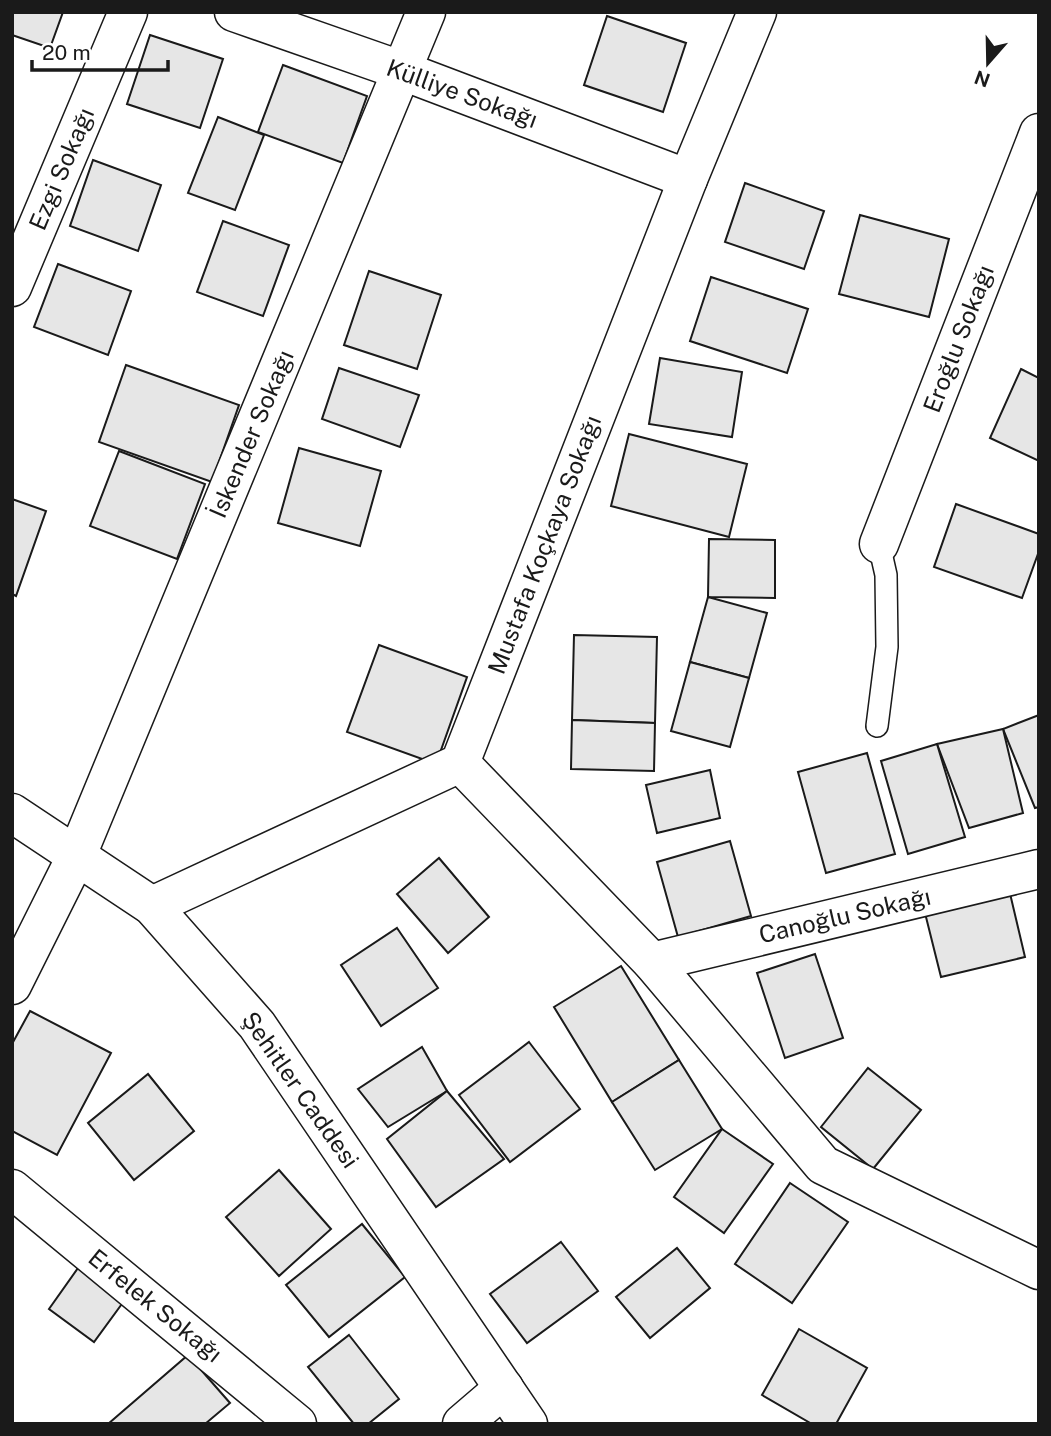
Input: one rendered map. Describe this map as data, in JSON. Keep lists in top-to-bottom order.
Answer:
{
  "streets": {
    "street": [
      "Külliye Sokağı",
      "Ezgi Sokağı",
      "Eroğlu Sokağı",
      "İskender Sokağı",
      "Mustafa Koçkaya Sokağı",
      "Canoğlu Sokağı",
      "Şehitler Caddesi",
      "Erfelek Sokağı"
    ]
  },
  "crossings": [
    ["Külliye Sokağı", "İskender Sokağı"],
    ["Külliye Sokağı", "Mustafa Koçkaya Sokağı"],
    ["İskender Sokağı", "Şehitler Caddesi"]
  ],
  "scale_bar": "20 m",
  "north": "bottom"
}
